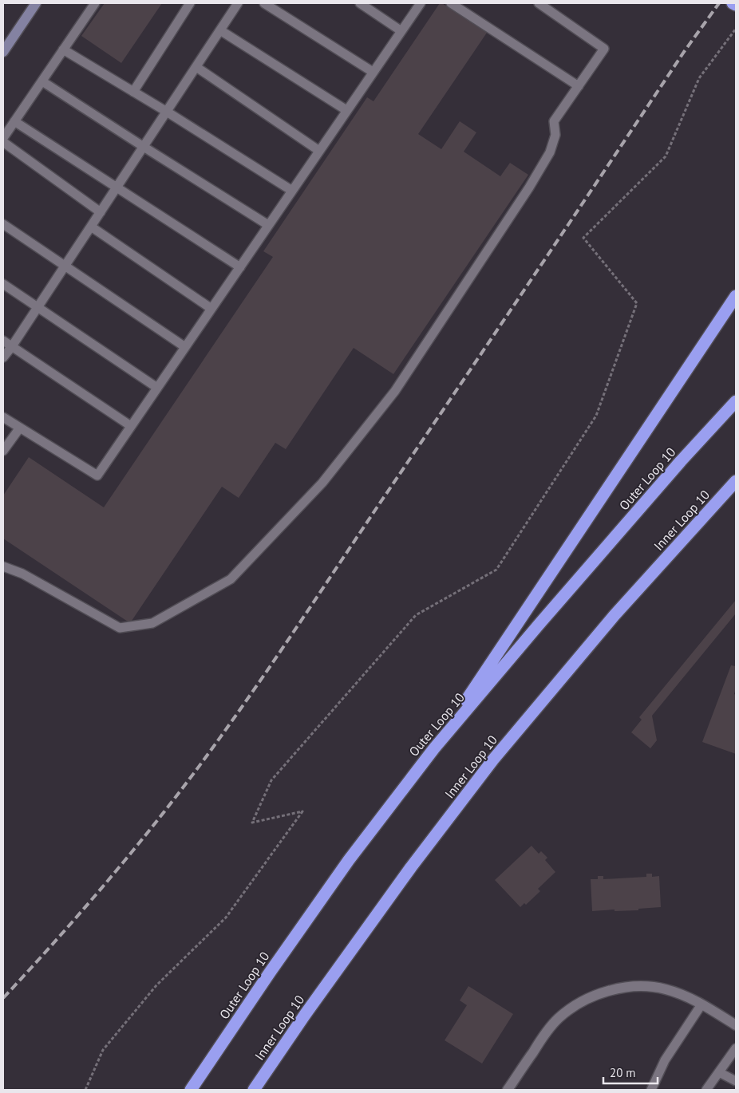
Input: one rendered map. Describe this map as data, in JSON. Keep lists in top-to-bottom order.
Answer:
{
  "streets": {
    "highway": ["Outer Loop 10", "Inner Loop 10"]
  },
  "scale_bar": "20 m"
}
